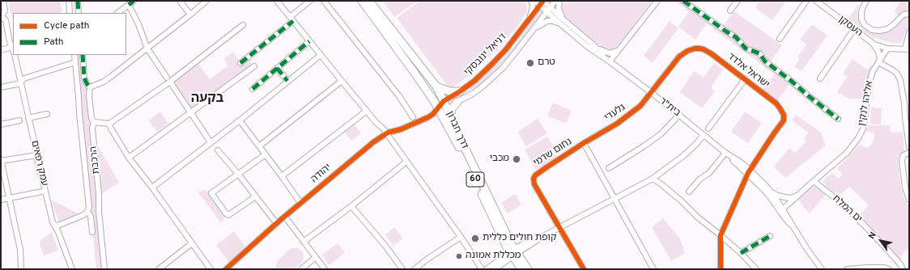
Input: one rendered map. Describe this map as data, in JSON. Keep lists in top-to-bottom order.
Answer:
{
  "streets": {
    "highway": ["דרך חברון", "60"],
    "street": [
      "העסקן",
      "דניאל ינובסקי",
      "ישראל אלדד",
      "אליהו לנקין",
      "בית\"ר",
      "גלעדי",
      "נחום שדמי",
      "הרכבת",
      "עמק רפאים",
      "יהודה",
      "ים המלח"
    ]
  },
  "crossings": [
    ["העסקן", "אליהו לנקין"],
    ["דניאל ינובסקי", "בית\"ר"],
    ["דניאל ינובסקי", "דרך חברון"],
    ["דניאל ינובסקי", "יהודה"],
    ["ישראל אלדד", "בית\"ר"],
    ["ישראל אלדד", "גלעדי"],
    ["אליהו לנקין", "בית\"ר"],
    ["אליהו לנקין", "ים המלח"],
    ["בית\"ר", "גלעדי"],
    ["גלעדי", "נחום שדמי"],
    ["דרך חברון", "יהודה"],
    ["דרך חברון", "60"]
  ],
  "districts": ["בקעה"],
  "places": [
    "טרם",
    "מכבי",
    "קופת חולים כללית",
    "מכללת אמונה"
  ],
  "legend": ["Cycle path", "Path"],
  "north": "top left"
}
